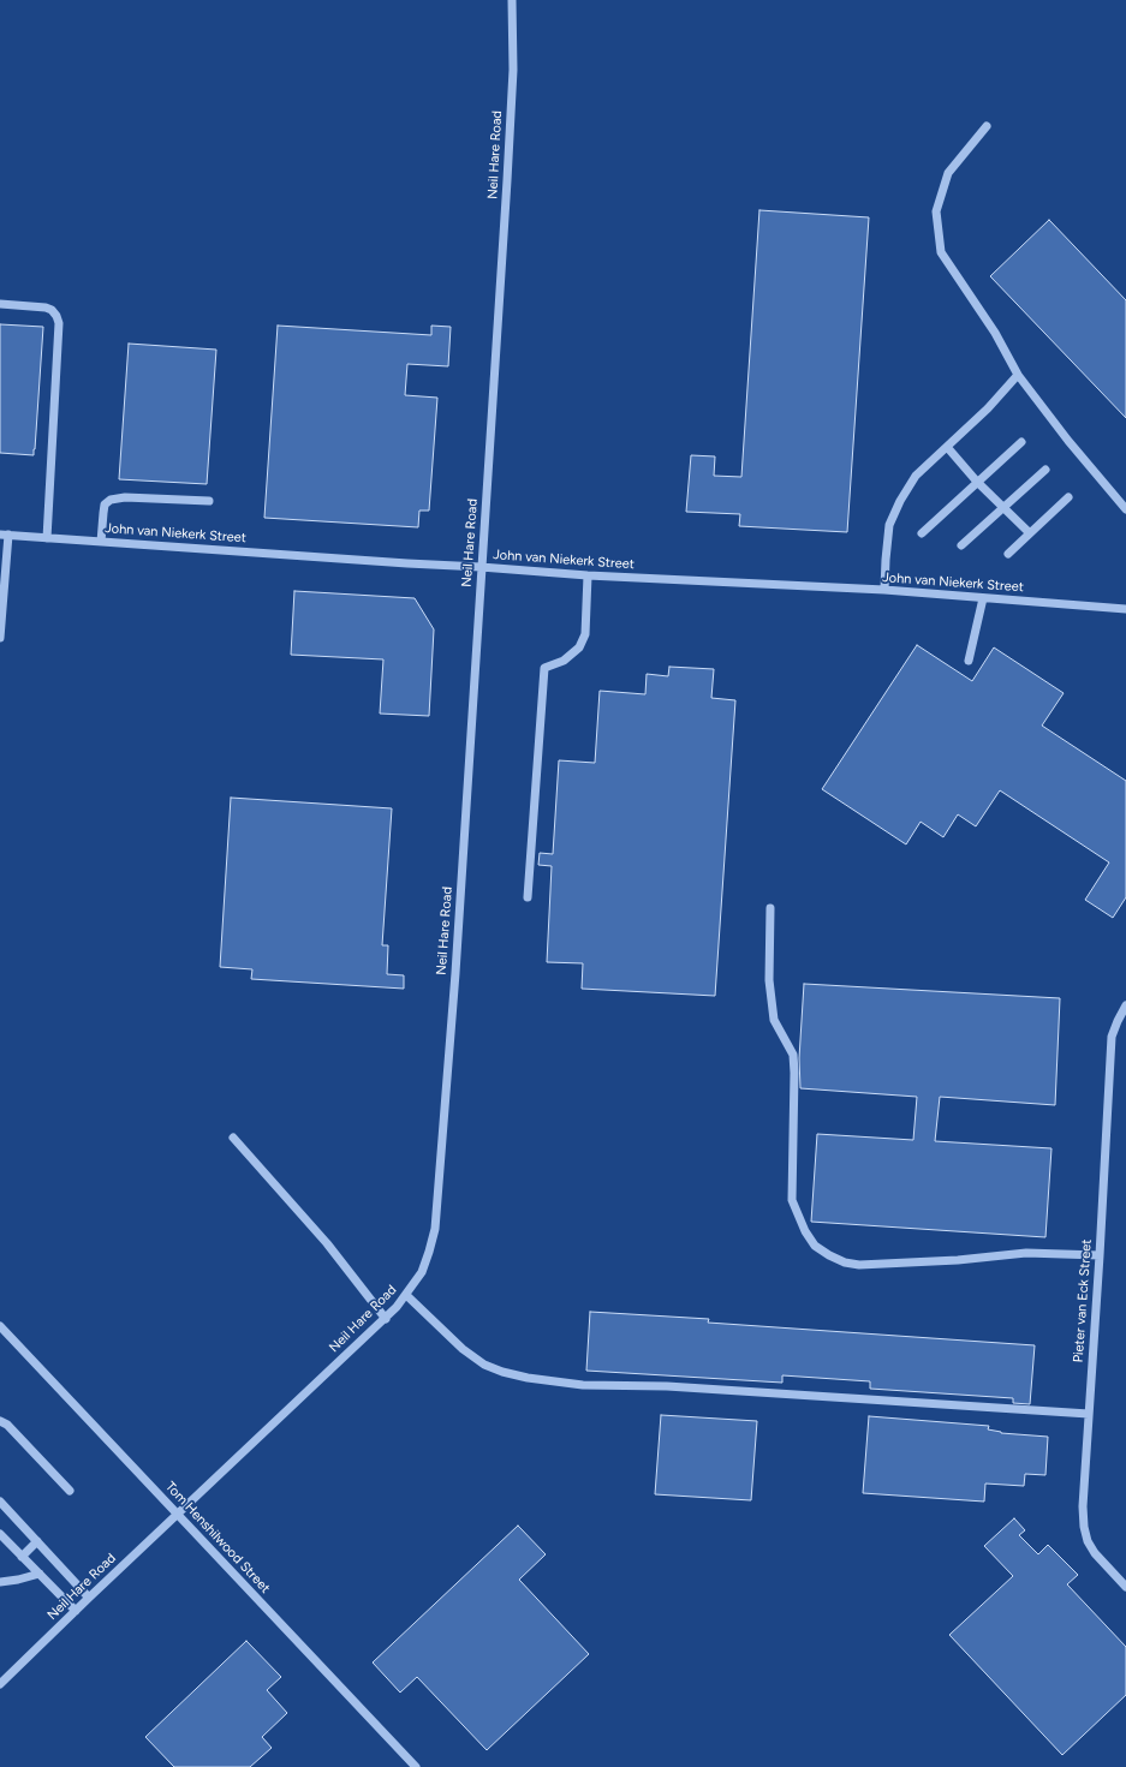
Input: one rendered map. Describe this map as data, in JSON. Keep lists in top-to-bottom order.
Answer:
{
  "streets": {
    "street": [
      "Neil Hare Road",
      "John van Niekerk Street",
      "Pieter van Eck Street",
      "Tom Henshilwood Street"
    ]
  },
  "crossings": [
    ["Neil Hare Road", "John van Niekerk Street"],
    ["Neil Hare Road", "Tom Henshilwood Street"]
  ]
}
